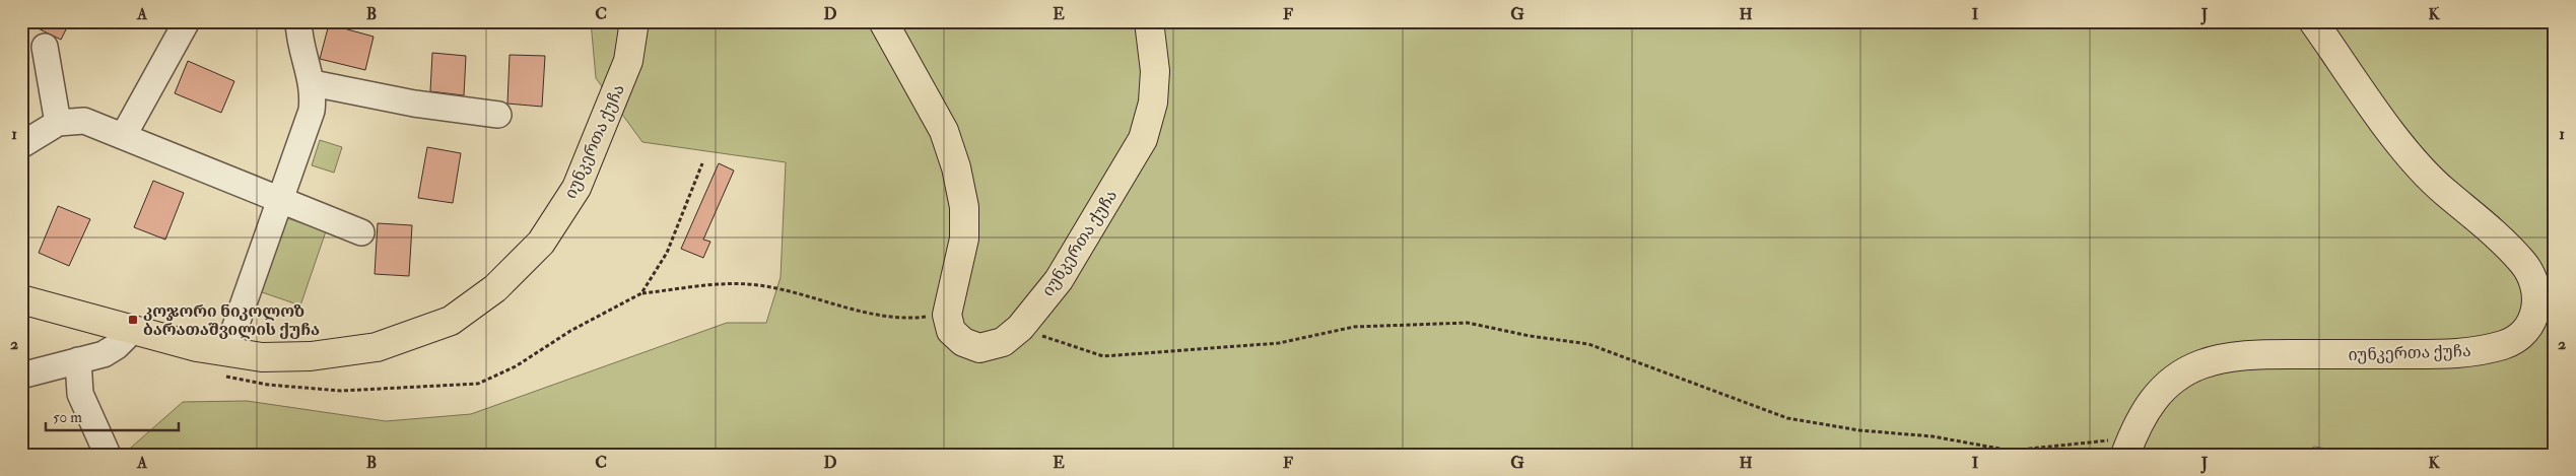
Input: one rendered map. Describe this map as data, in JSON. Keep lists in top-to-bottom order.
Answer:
{
  "streets": {
    "main road": ["იუნკერთა ქუჩა"]
  },
  "places": {
    "transit": ["კოჯორი ნიკოლოზ ბარათაშვილის ქუჩა"]
  },
  "scale_bar": "50 m",
  "grid": {
    "columns": [
      "A",
      "B",
      "C",
      "D",
      "E",
      "F",
      "G",
      "H",
      "I",
      "J",
      "K"
    ],
    "rows": ["1", "2"]
  }
}
